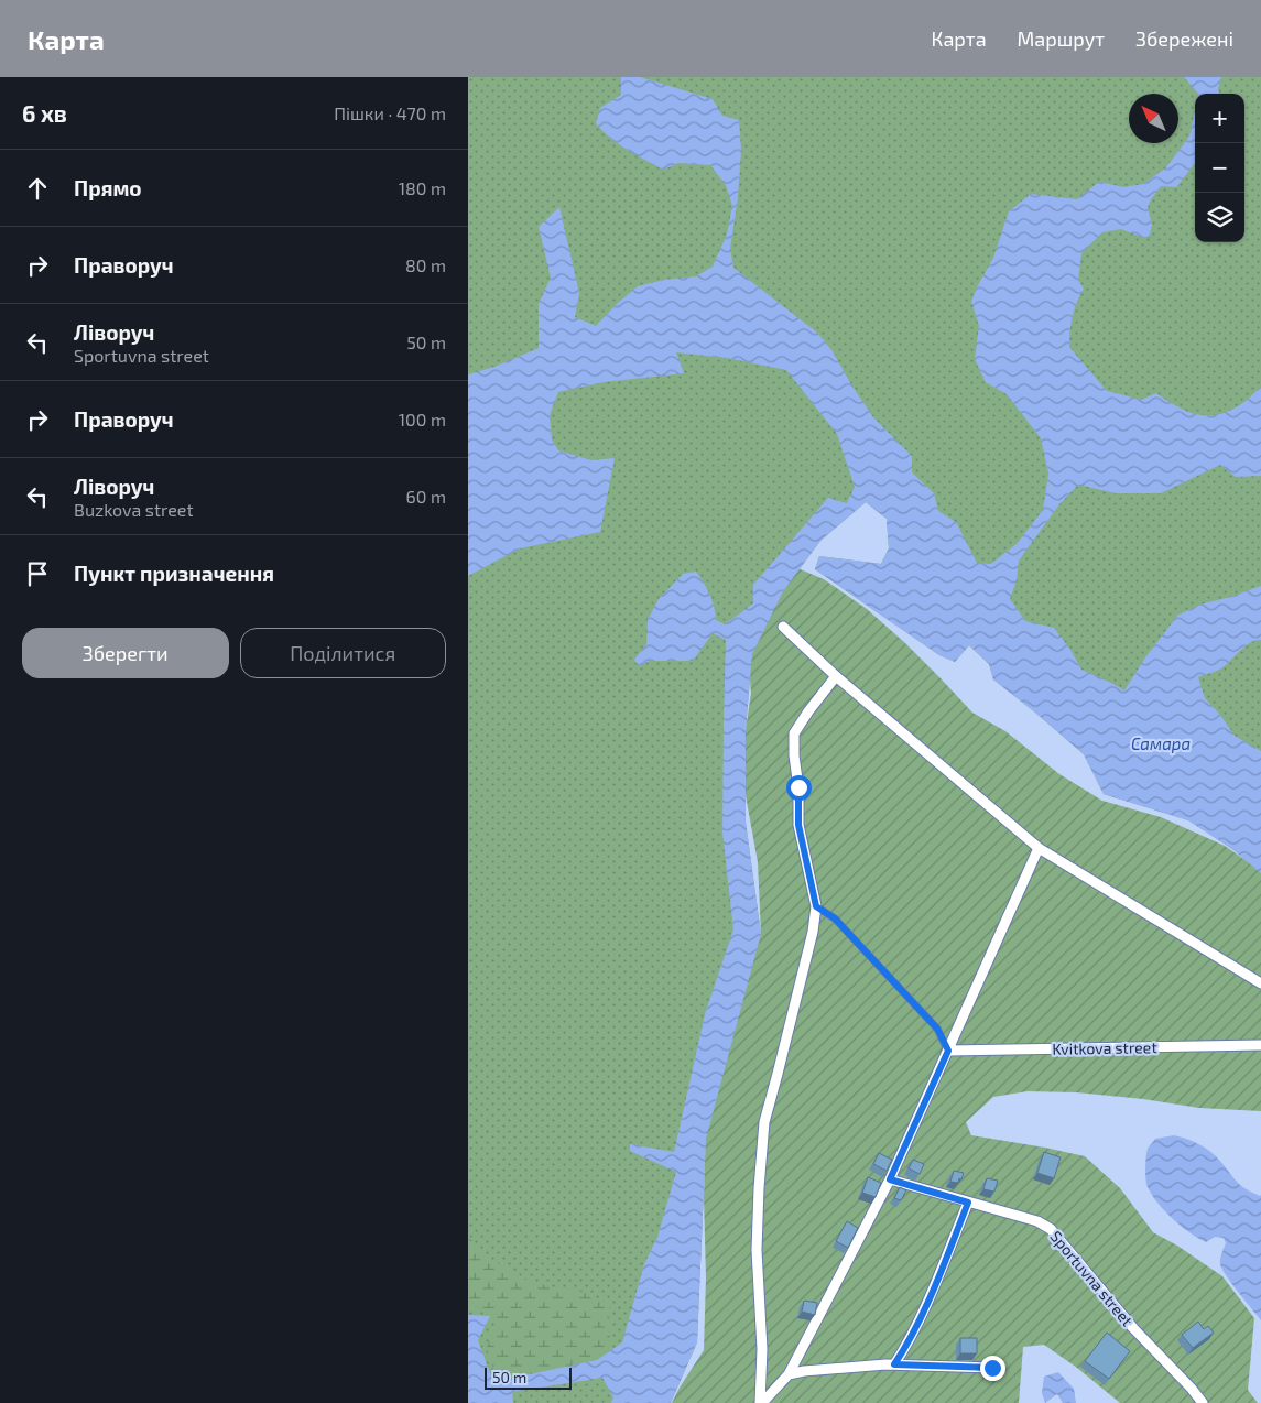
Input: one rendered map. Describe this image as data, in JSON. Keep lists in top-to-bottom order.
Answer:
{
  "streets": {
    "street": ["Kvitkova street", "Sportuvna street"]
  },
  "water": ["Самара"],
  "scale_bar": "50 m",
  "north": "top left",
  "page": {
    "header": "Карта",
    "nav": ["Карта", "Маршрут", "Збережені"],
    "heading": ["6 хв", "Пішки · 470 m"],
    "map_buttons": ["+", "−"],
    "list": [
      ["Прямо", "180 m"],
      ["Праворуч", "80 m"],
      ["Ліворуч", "Sportuvna street", "50 m"],
      ["Праворуч", "100 m"],
      ["Ліворуч", "Buzkova street", "60 m"],
      "Пункт призначення"
    ],
    "buttons": ["Зберегти", "Поділитися"],
    "scale": "50 m"
  }
}
